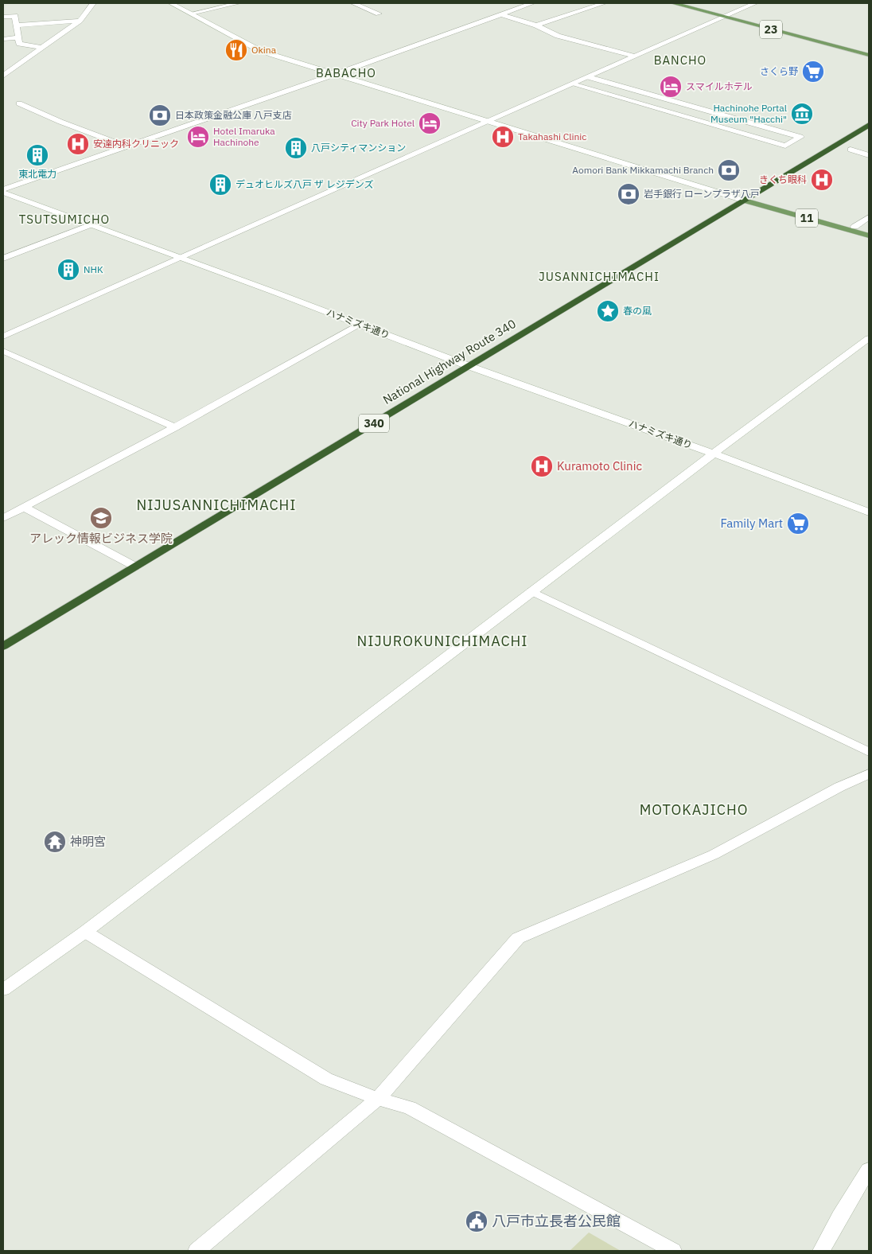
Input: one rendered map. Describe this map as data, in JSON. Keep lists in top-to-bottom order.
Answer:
{
  "streets": {
    "highway": ["National Highway Route 340", "340"],
    "main road": ["23", "11"],
    "street": ["ハナミズキ通り"]
  },
  "crossings": [
    ["11", "National Highway Route 340"],
    ["ハナミズキ通り", "National Highway Route 340"]
  ],
  "districts": [
    "BANCHO",
    "BABACHO",
    "TSUTSUMICHO",
    "JUSANNICHIMACHI",
    "NIJUSANNICHIMACHI",
    "NIJUROKUNICHIMACHI",
    "MOTOKAJICHO"
  ],
  "places": {
    "restaurant": ["Okina"],
    "supermarket": ["さくら野", "Family Mart"],
    "hotel": ["スマイルホテル", "City Park Hotel", "Hotel Imaruka Hachinohe"],
    "museum": ["Hachinohe Portal Museum \"Hacchi\""],
    "bank": ["日本政策金融公庫 八戸支店", "Aomori Bank Mikkamachi Branch", "岩手銀行 ローンプラザ八戸"],
    "hospital": [
      "Takahashi Clinic",
      "安達内科クリニック",
      "きくち眼科",
      "Kuramoto Clinic"
    ],
    "building": [
      "八戸シティマンション",
      "東北電力",
      "デュオヒルズ八戸 ザ レジデンズ",
      "NHK"
    ],
    "place": ["春の風"],
    "school or university": ["アレック情報ビジネス学院"],
    "temple": ["神明宮"],
    "public building": ["八戸市立長者公民館"]
  }
}
